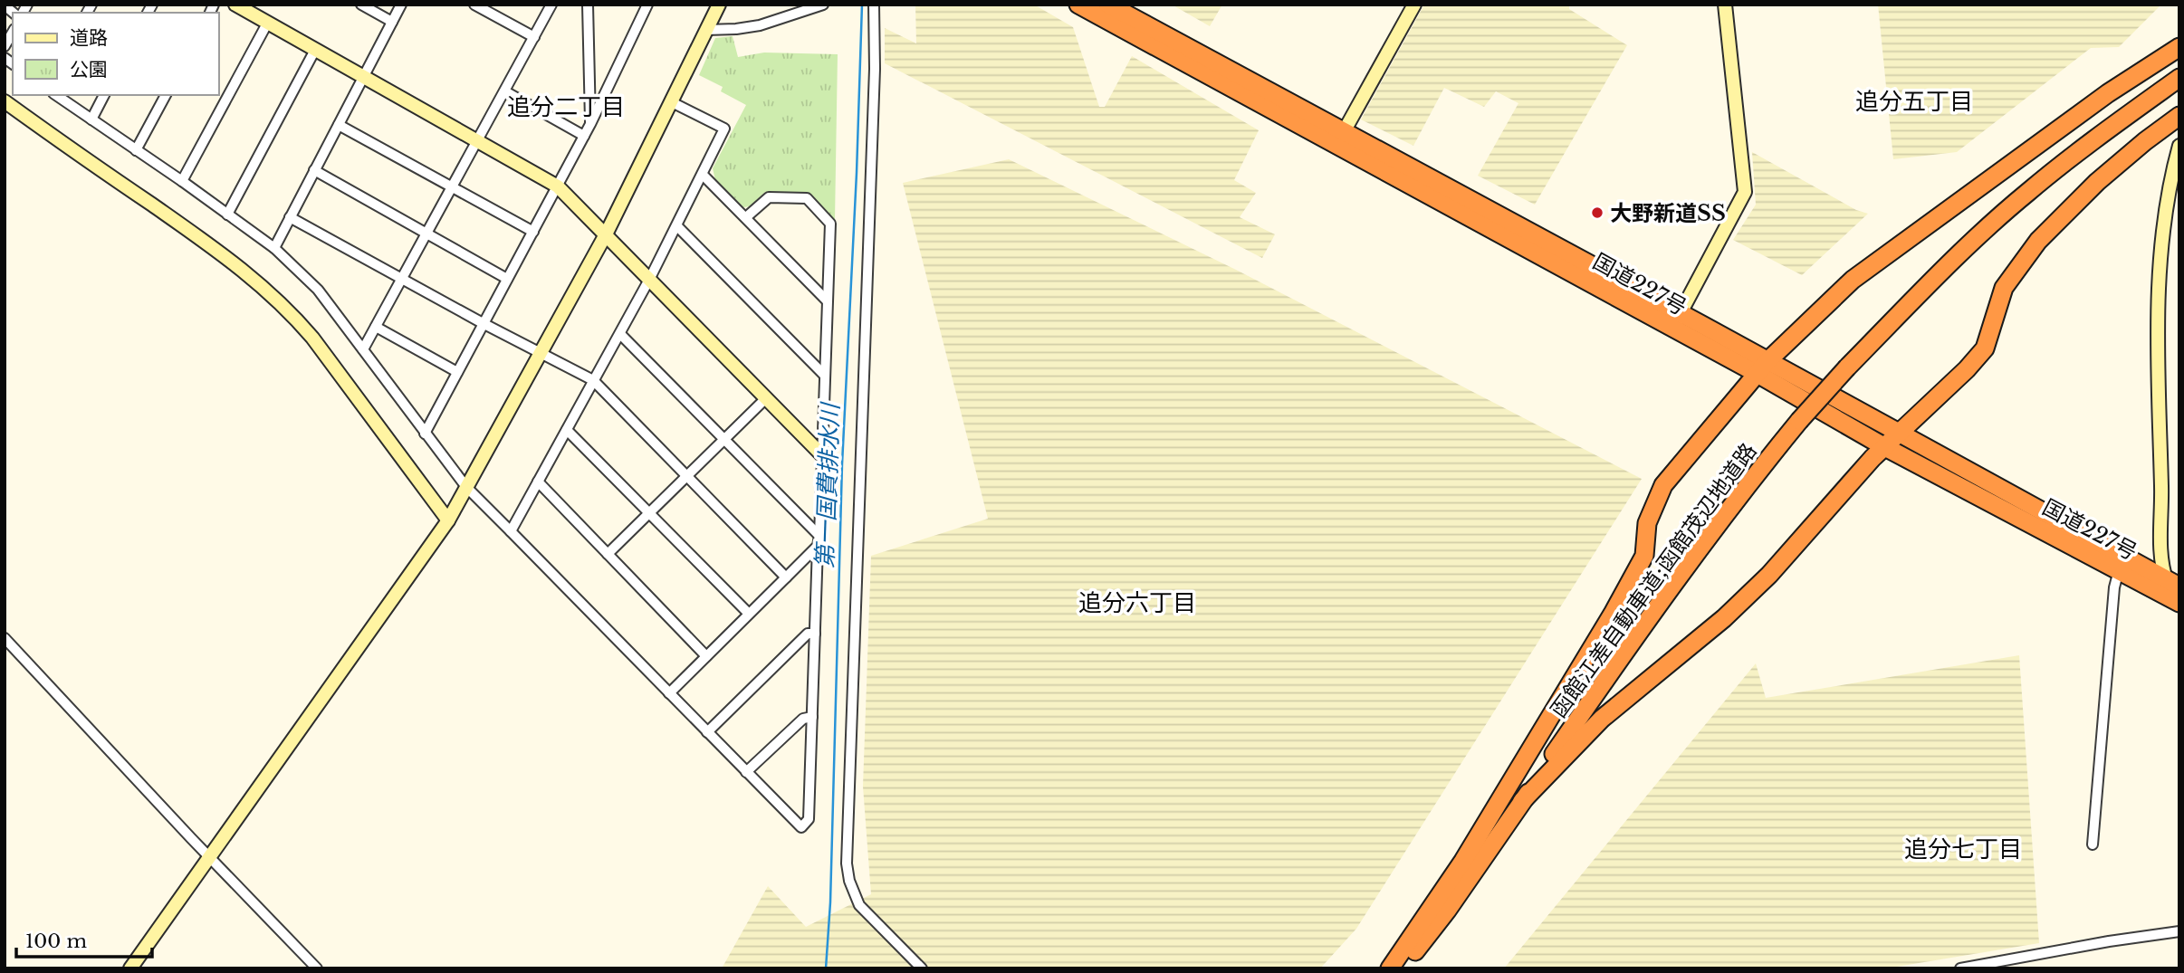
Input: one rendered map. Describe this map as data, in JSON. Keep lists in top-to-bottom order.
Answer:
{
  "streets": {
    "highway": ["国道227号", "函館江差自動車道;函館茂辺地道路"]
  },
  "districts": [
    "追分五丁目",
    "追分二丁目",
    "追分六丁目",
    "追分七丁目"
  ],
  "water": ["第一国費排水川"],
  "places": ["大野新道SS"],
  "legend": ["道路", "公園"],
  "scale_bar": "100 m"
}
